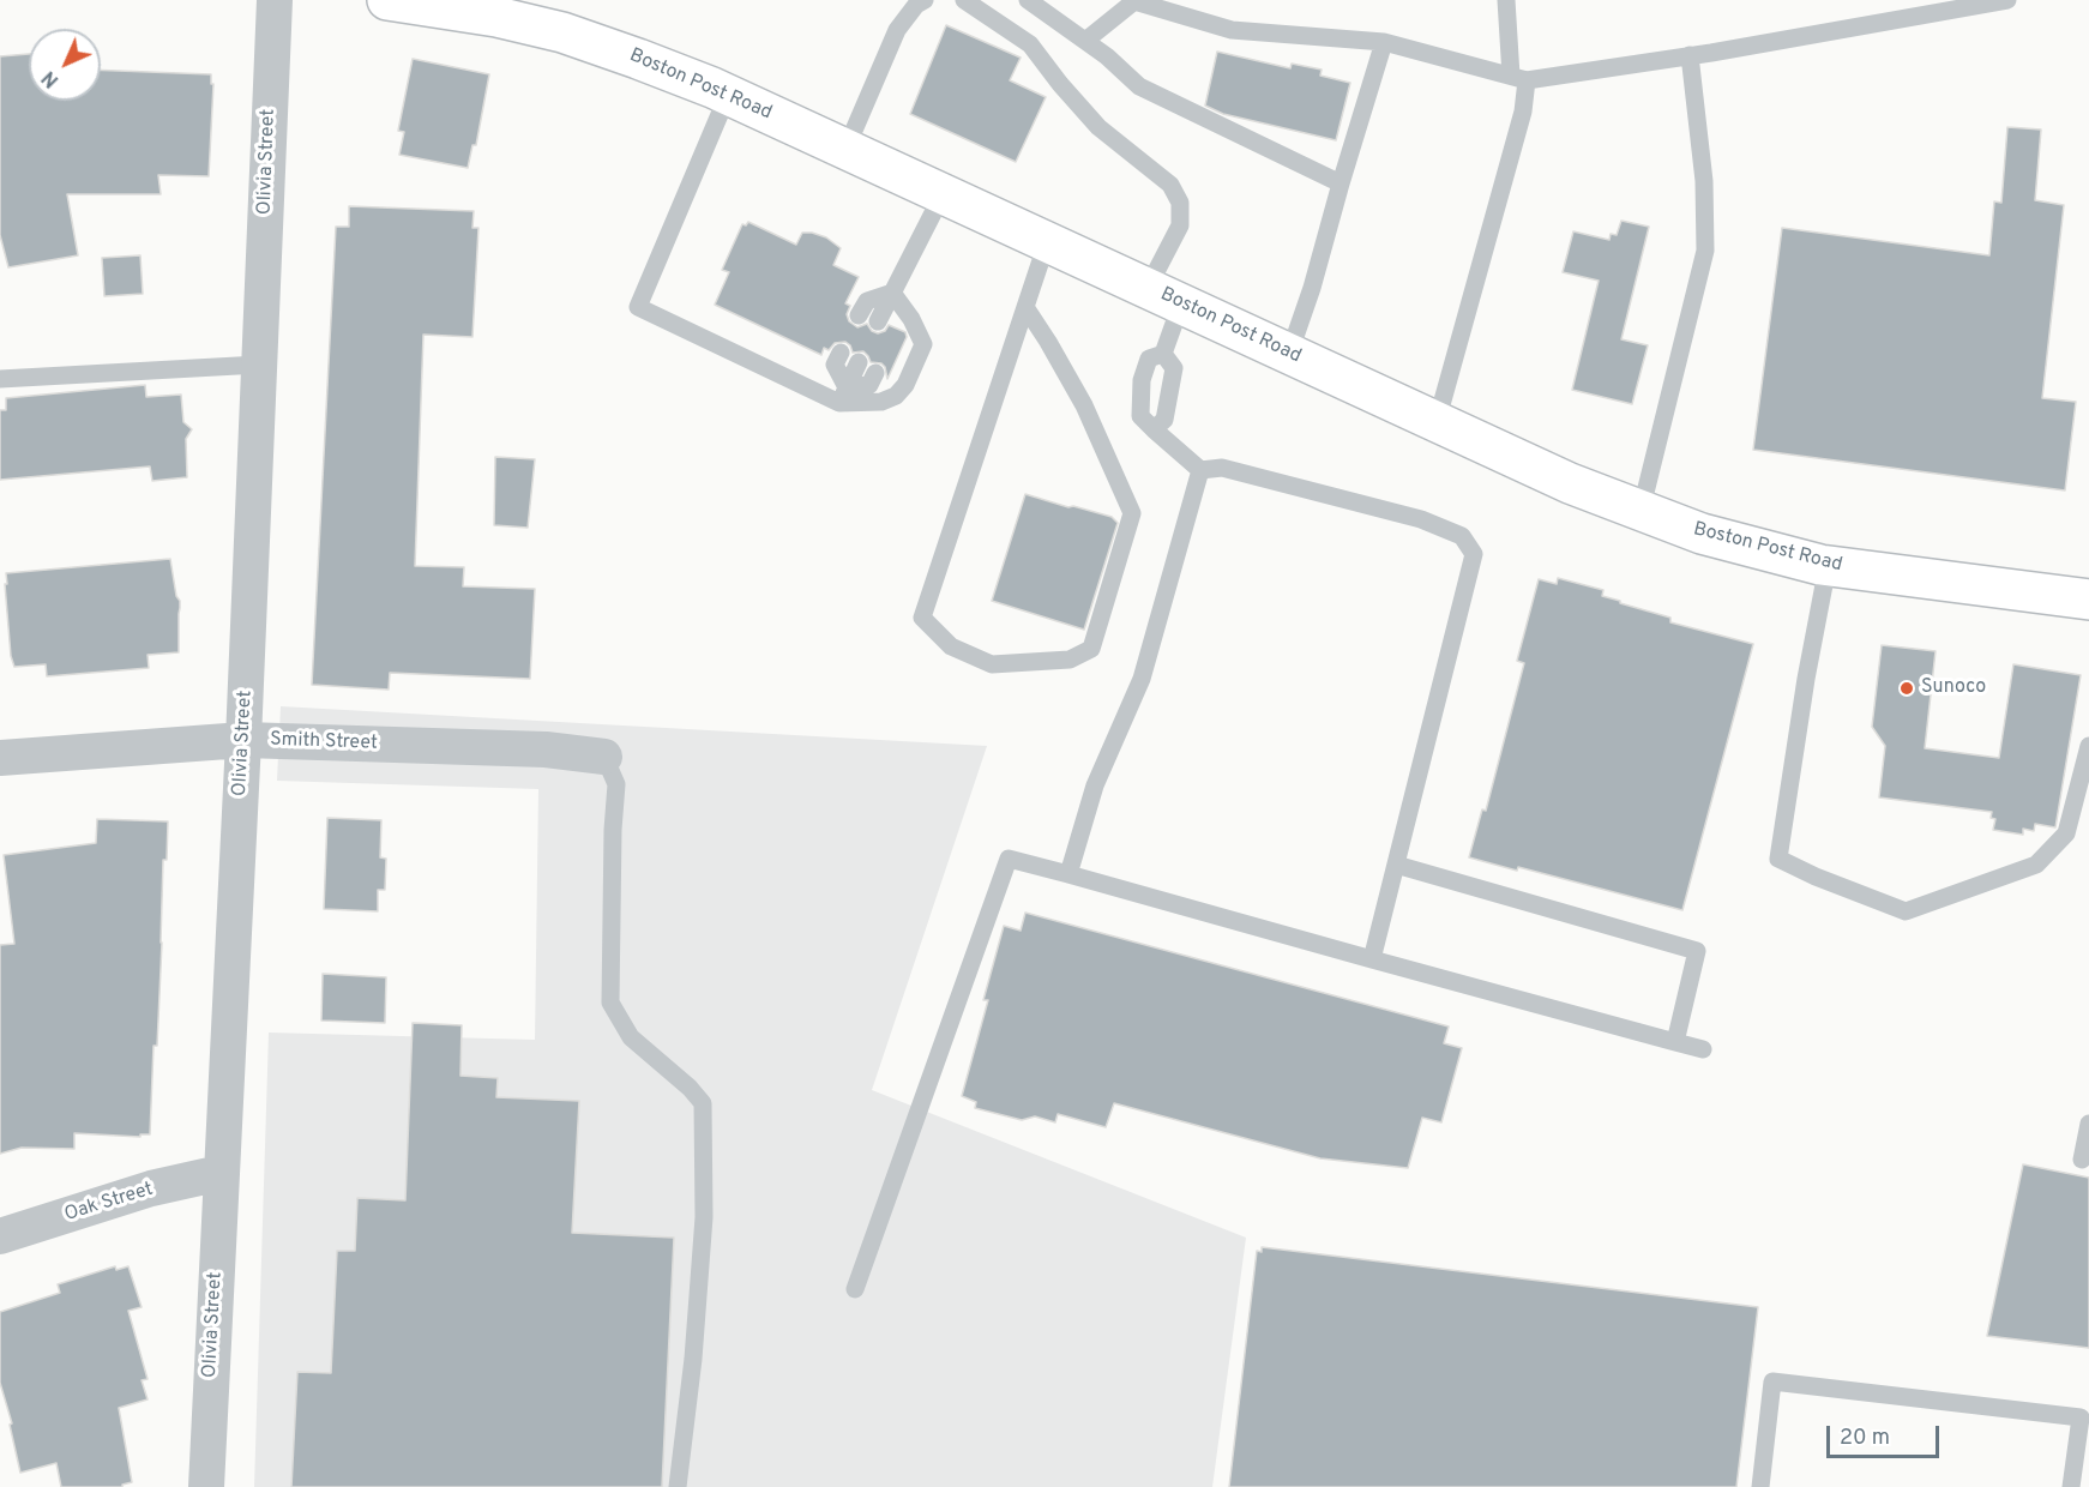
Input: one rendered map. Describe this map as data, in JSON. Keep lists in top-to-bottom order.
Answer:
{
  "streets": {
    "main road": ["Boston Post Road"],
    "street": ["Olivia Street", "Smith Street", "Oak Street"]
  },
  "crossings": [
    ["Olivia Street", "Smith Street"],
    ["Olivia Street", "Oak Street"]
  ],
  "places": ["Sunoco"],
  "scale_bar": "20 m",
  "north": "bottom left"
}
